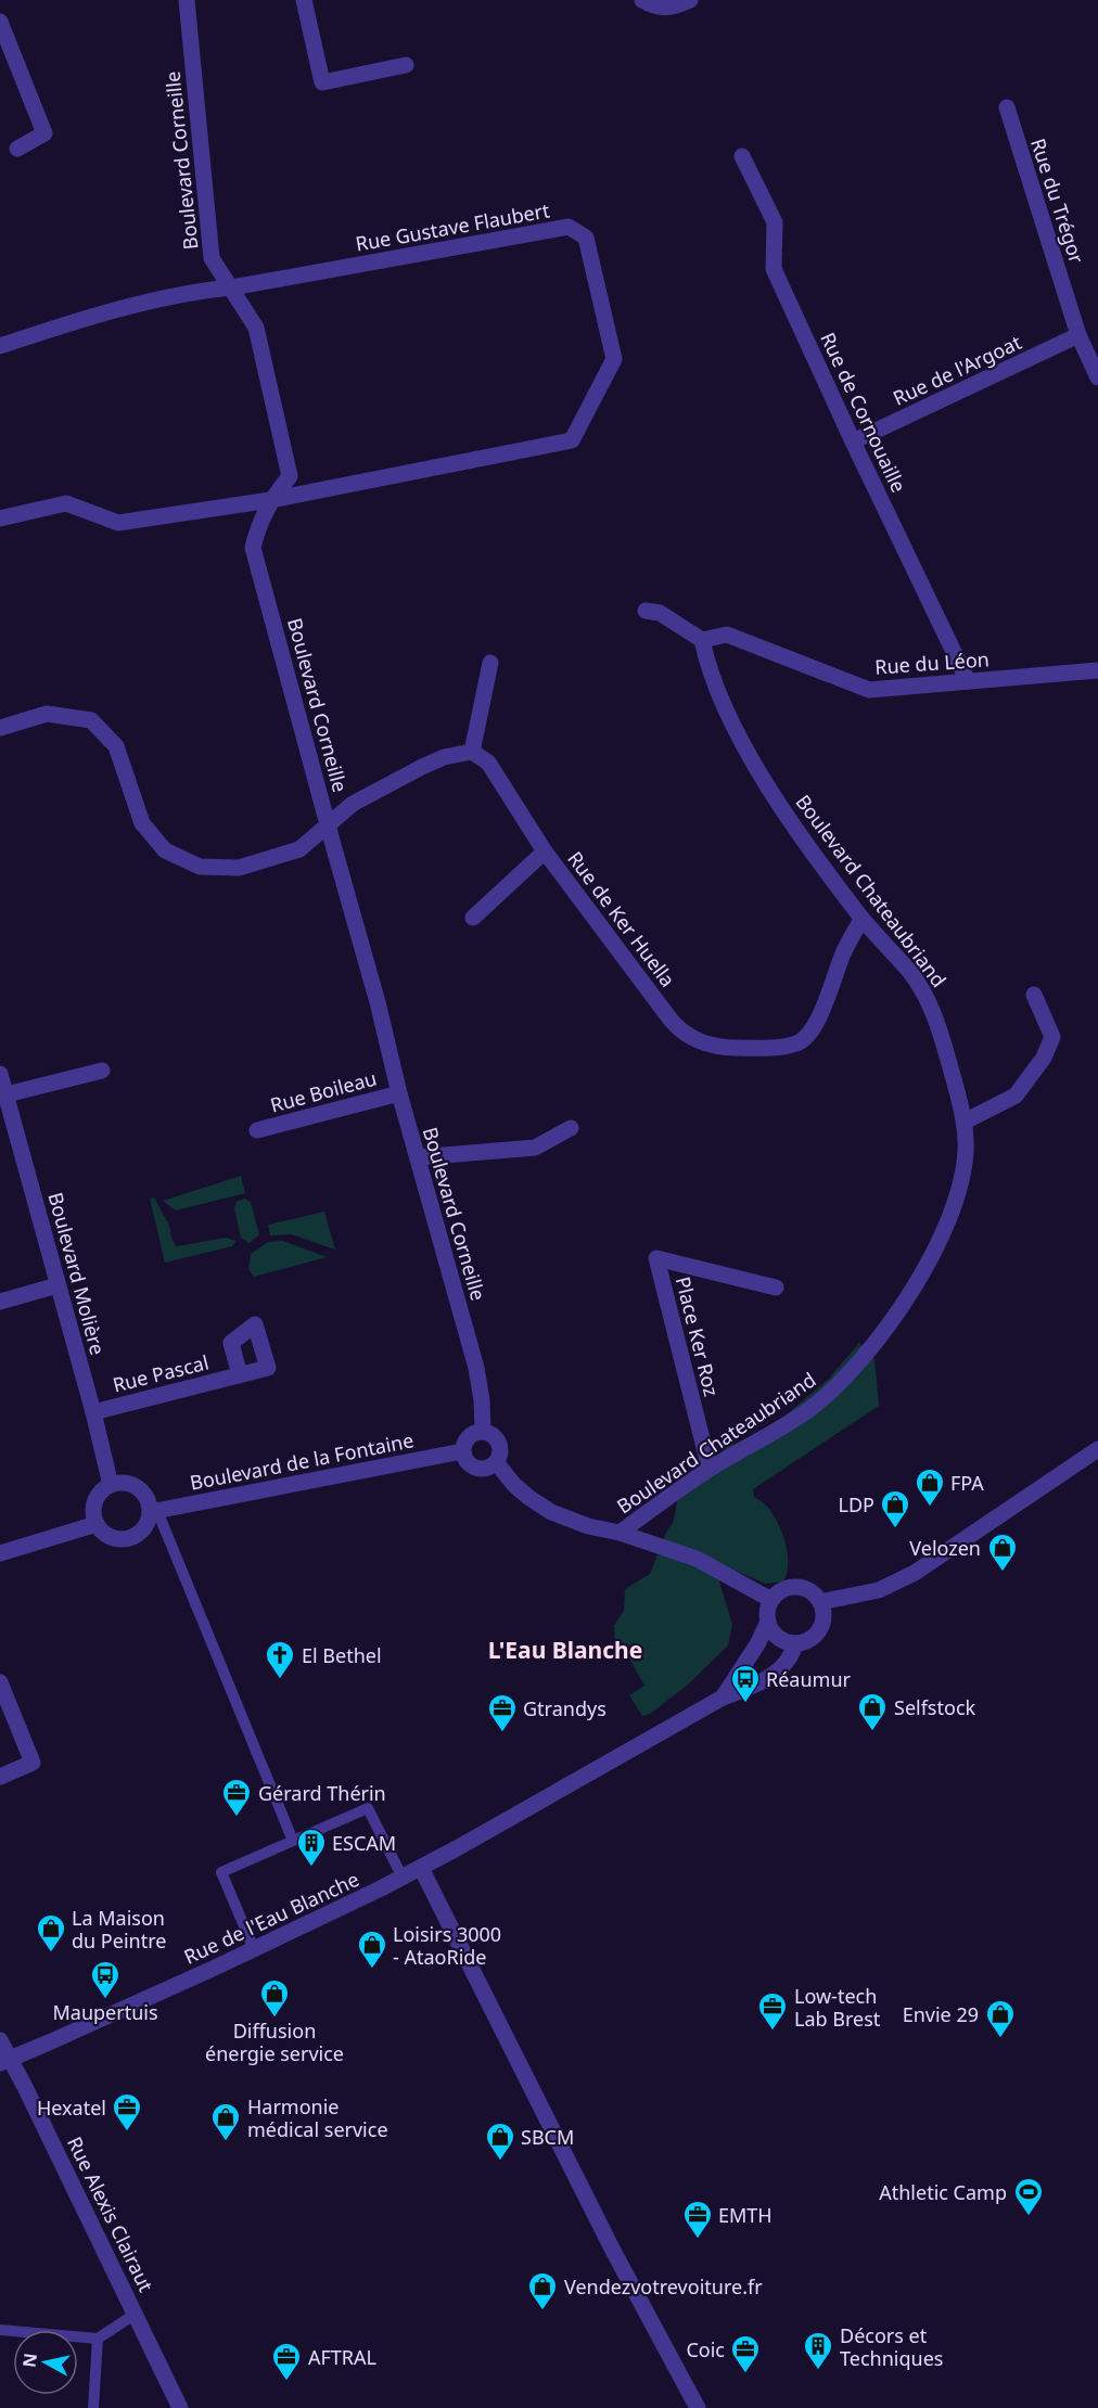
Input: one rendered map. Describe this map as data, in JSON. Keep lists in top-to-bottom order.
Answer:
{
  "streets": {
    "street": [
      "Boulevard Corneille",
      "Rue du Trégor",
      "Rue Gustave Flaubert",
      "Rue de l'Argoat",
      "Rue de Cornouaille",
      "Rue du Léon",
      "Boulevard Chateaubriand",
      "Rue de Ker Huella",
      "Rue Boileau",
      "Boulevard Molière",
      "Place Ker Roz",
      "Rue Pascal",
      "Boulevard de la Fontaine",
      "Rue de l'Eau Blanche",
      "Rue Alexis Clairaut"
    ]
  },
  "crossings": [
    ["Boulevard Corneille", "Rue Gustave Flaubert"],
    ["Boulevard Corneille", "Rue Boileau"],
    ["Boulevard Corneille", "Boulevard de la Fontaine"],
    ["Rue du Trégor", "Rue de l'Argoat"],
    ["Rue de l'Argoat", "Rue de Cornouaille"],
    ["Rue de Cornouaille", "Rue du Léon"],
    ["Rue du Léon", "Boulevard Chateaubriand"],
    ["Boulevard Chateaubriand", "Rue de Ker Huella"],
    ["Boulevard Chateaubriand", "Place Ker Roz"],
    ["Boulevard Molière", "Rue Pascal"],
    ["Boulevard Molière", "Boulevard de la Fontaine"],
    ["Rue de l'Eau Blanche", "Rue Alexis Clairaut"]
  ],
  "districts": ["L'Eau Blanche"],
  "places": {
    "shop": [
      "FPA",
      "LDP",
      "Velozen",
      "Selfstock",
      "La Maison du Peintre",
      "Loisirs 3000 - AtaoRide",
      "Diffusion énergie service",
      "Envie 29",
      "Harmonie médical service",
      "SBCM",
      "Vendezvotrevoiture.fr"
    ],
    "church": ["El Bethel"],
    "bus stop": ["Réaumur", "Maupertuis"],
    "office": [
      "Gtrandys",
      "Gérard Thérin",
      "Low-tech Lab Brest",
      "Hexatel",
      "EMTH",
      "Coic",
      "AFTRAL"
    ],
    "building": ["ESCAM", "Décors et Techniques"],
    "sports": ["Athletic Camp"]
  },
  "north": "left"
}
